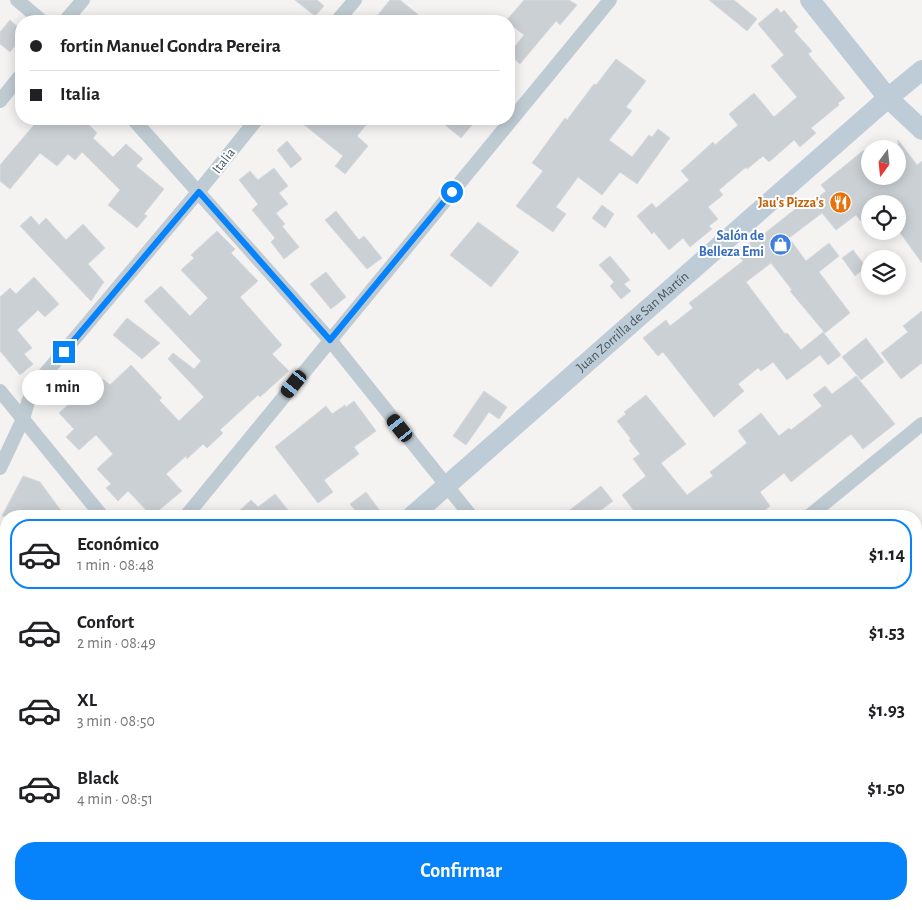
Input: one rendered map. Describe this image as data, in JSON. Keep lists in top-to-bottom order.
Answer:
{
  "streets": {
    "street": ["Italia", "Juan Zorrilla de San Martín"]
  },
  "places": {
    "restaurant": ["Jau's Pizza's"],
    "shop": ["Salón de Belleza Emi"]
  },
  "north": "bottom",
  "page": {
    "banner": ["fortin Manuel Gondra Pereira", "Italia"],
    "bubble": "1 min",
    "list": [
      {
        "name": "Económico",
        "note": "1 min · 08:48",
        "value": "$1.14"
      },
      {
        "name": "Confort",
        "note": "2 min · 08:49",
        "value": "$1.53"
      },
      {
        "name": "XL",
        "note": "3 min · 08:50",
        "value": "$1.93"
      },
      {
        "name": "Black",
        "note": "4 min · 08:51",
        "value": "$1.50"
      }
    ],
    "buttons": "Confirmar"
  }
}
